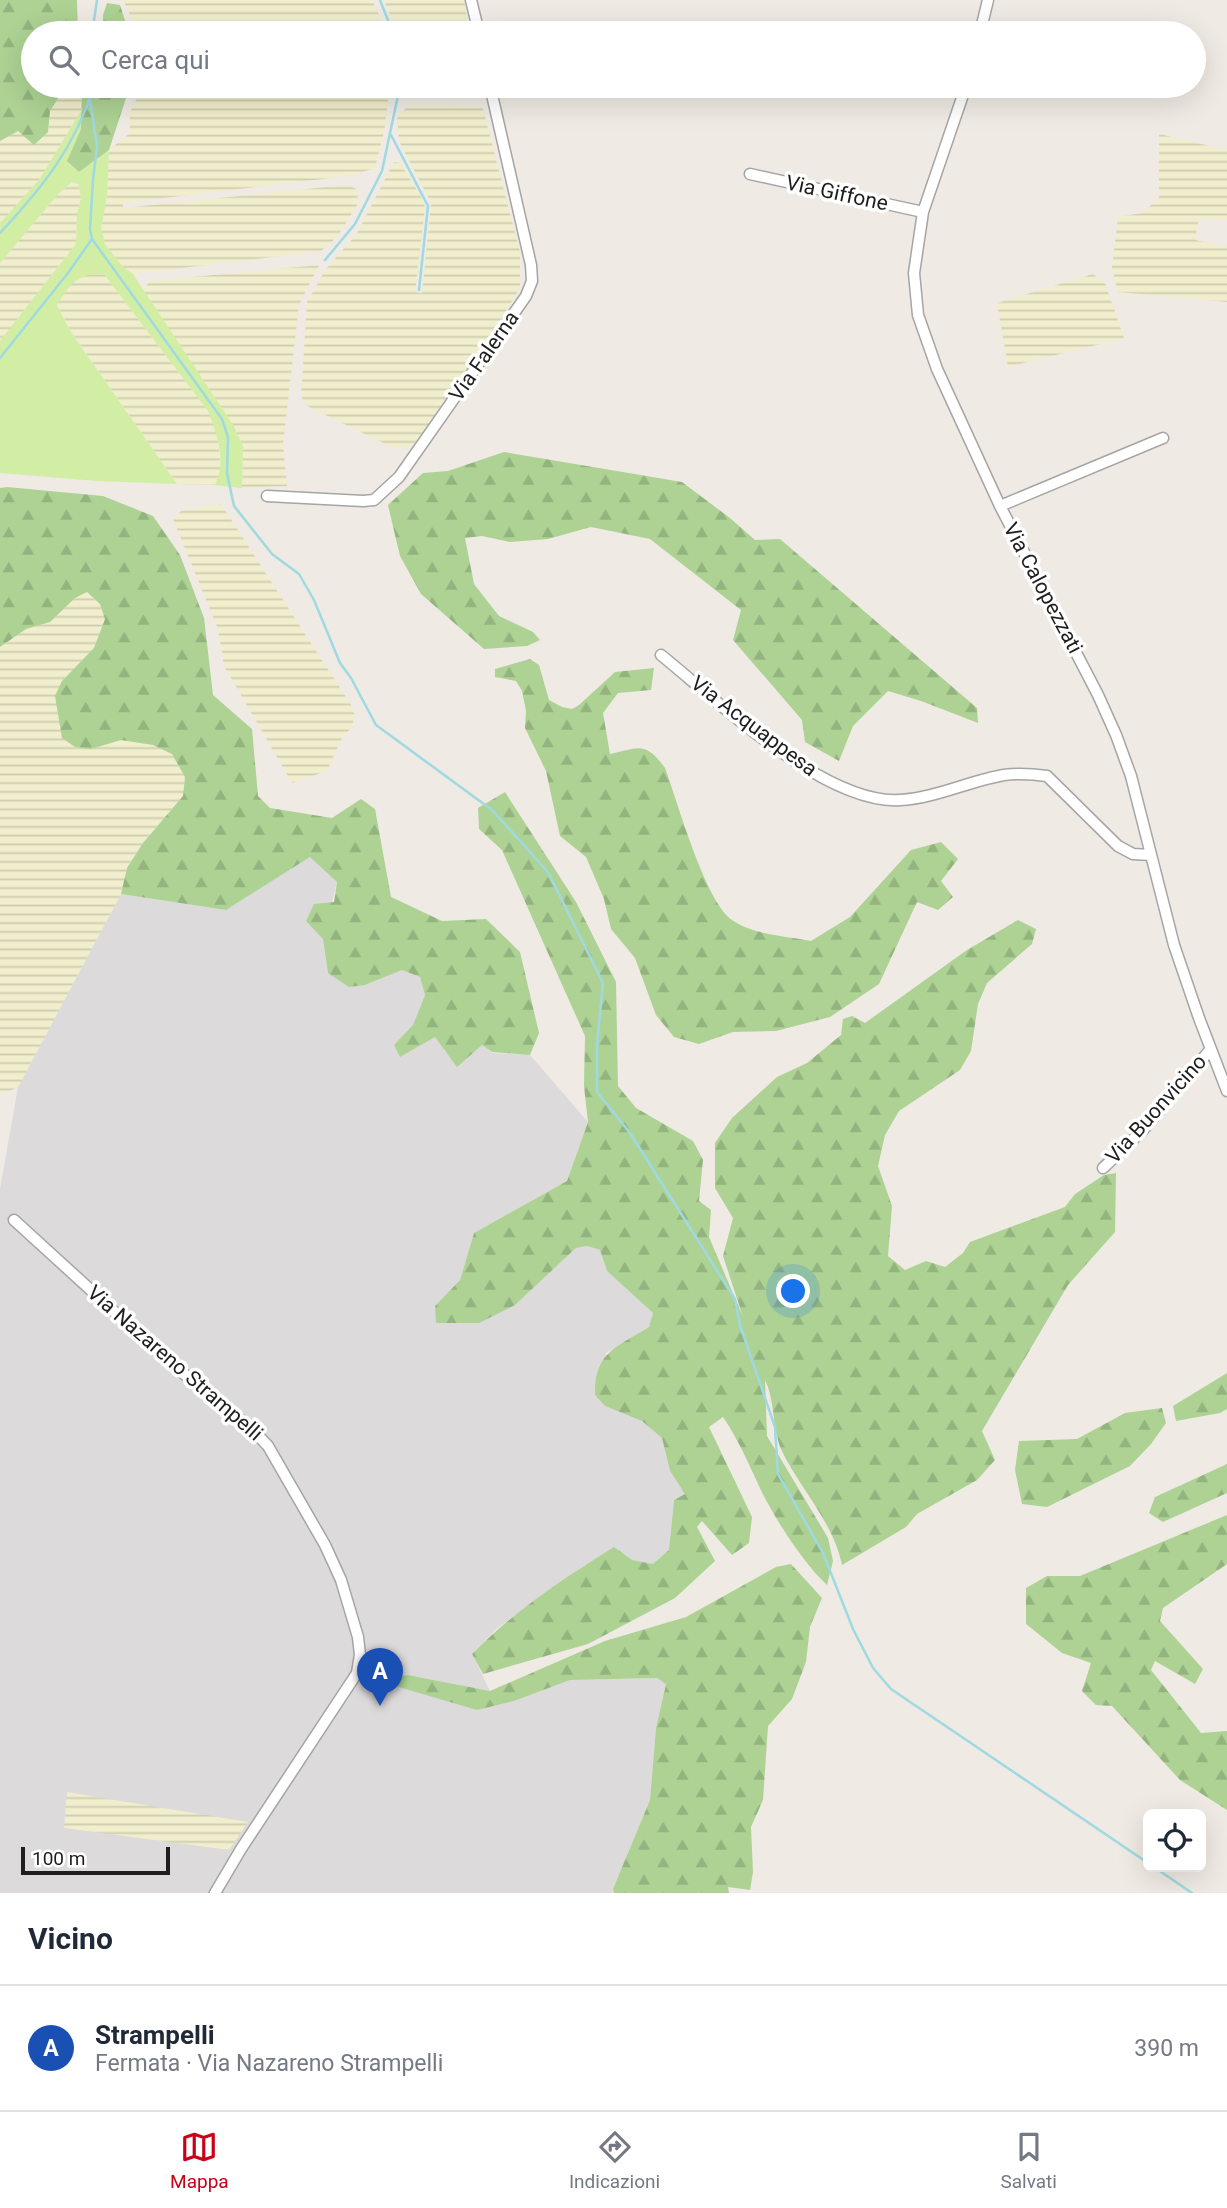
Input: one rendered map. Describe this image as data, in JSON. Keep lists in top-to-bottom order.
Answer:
{
  "streets": {
    "street": [
      "Via Giffone",
      "Via Falerna",
      "Via Calopezzati",
      "Via Acquappesa",
      "Via Buonvicino",
      "Via Nazareno Strampelli"
    ]
  },
  "crossings": [
    ["Via Giffone", "Via Calopezzati"],
    ["Via Calopezzati", "Via Acquappesa"],
    ["Via Calopezzati", "Via Buonvicino"]
  ],
  "scale_bar": "100 m",
  "page": {
    "search": "Cerca qui",
    "pins": "A",
    "scale": "100 m",
    "heading": "Vicino",
    "list": [
      {
        "mark": "A",
        "name": "Strampelli",
        "note": "Fermata · Via Nazareno Strampelli",
        "value": "390 m"
      }
    ],
    "nav": ["Mappa", "Indicazioni", "Salvati"]
  }
}
